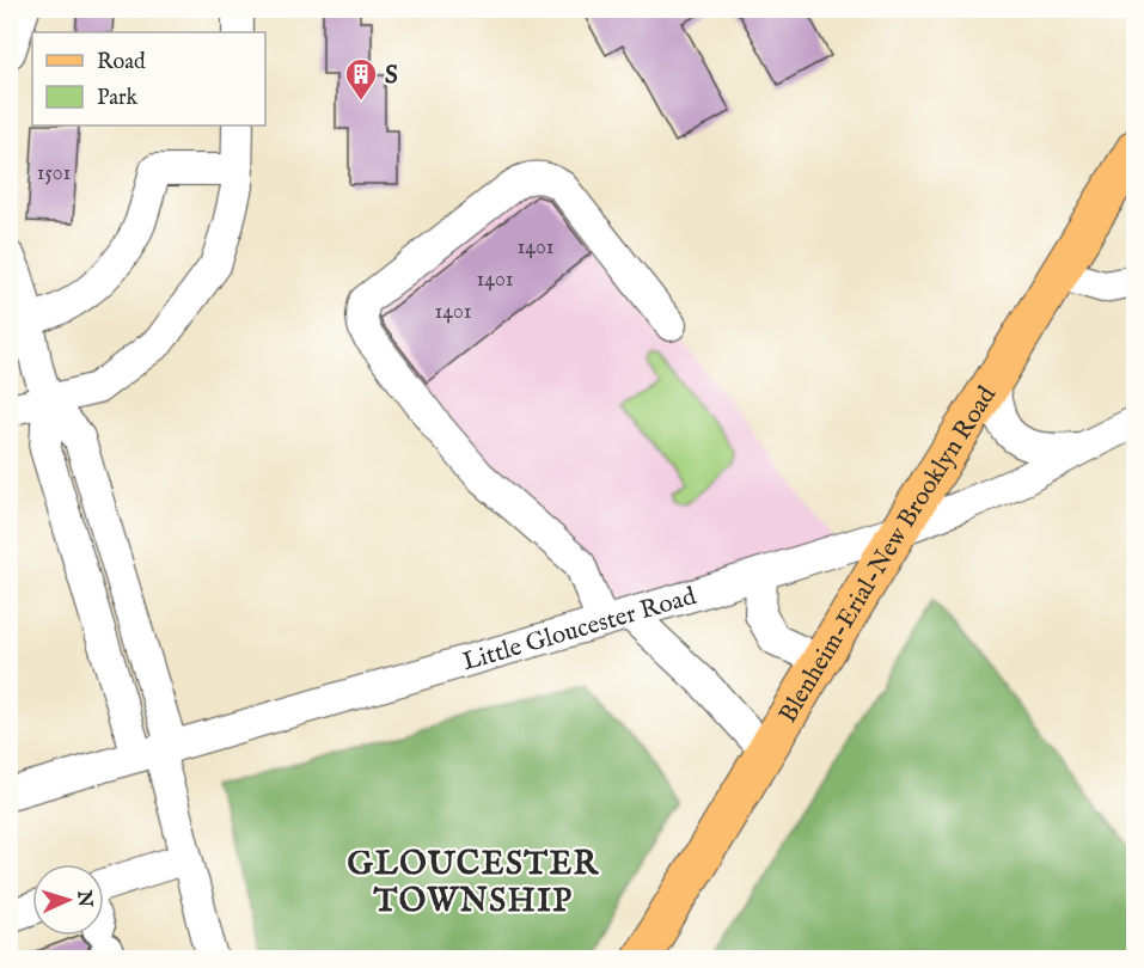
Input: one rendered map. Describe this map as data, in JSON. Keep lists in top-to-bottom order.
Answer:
{
  "streets": {
    "main road": ["Blenheim-Erial-New Brooklyn Road"],
    "street": ["Little Gloucester Road"]
  },
  "crossings": [
    ["Blenheim-Erial-New Brooklyn Road", "Little Gloucester Road"]
  ],
  "districts": ["GLOUCESTER TOWNSHIP"],
  "places": {
    "building": ["S"]
  },
  "house_numbers": [
    "1501",
    "1401",
    "1401",
    "1401"
  ],
  "legend": ["Road", "Park"],
  "north": "right"
}
